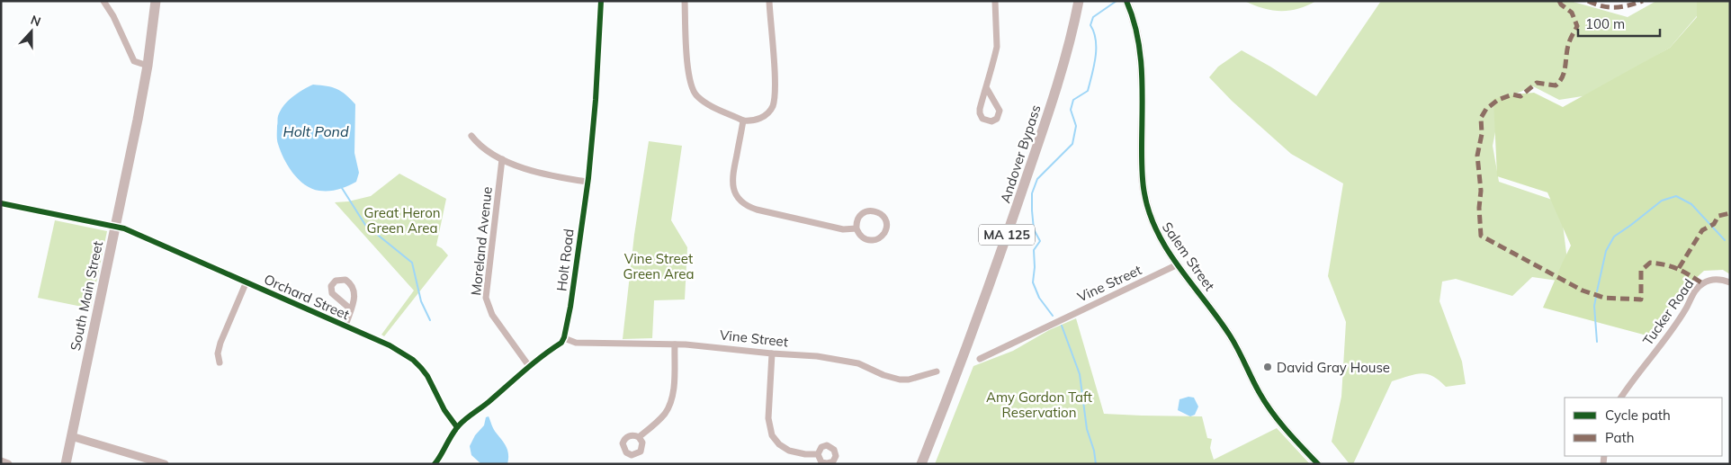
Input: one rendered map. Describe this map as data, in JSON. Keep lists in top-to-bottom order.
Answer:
{
  "streets": {
    "main road": ["Andover Bypass", "MA 125", "South Main Street"],
    "street": [
      "Moreland Avenue",
      "Salem Street",
      "Holt Road",
      "Vine Street",
      "Orchard Street",
      "Tucker Road"
    ]
  },
  "crossings": [
    ["Salem Street", "Vine Street"],
    ["Holt Road", "Vine Street"],
    ["South Main Street", "Orchard Street"]
  ],
  "water": ["Holt Pond"],
  "parks": ["Great Heron Green Area", "Vine Street Green Area", "Amy Gordon Taft Reservation"],
  "places": ["David Gray House"],
  "legend": ["Cycle path", "Path"],
  "scale_bar": "100 m",
  "north": "top"
}
